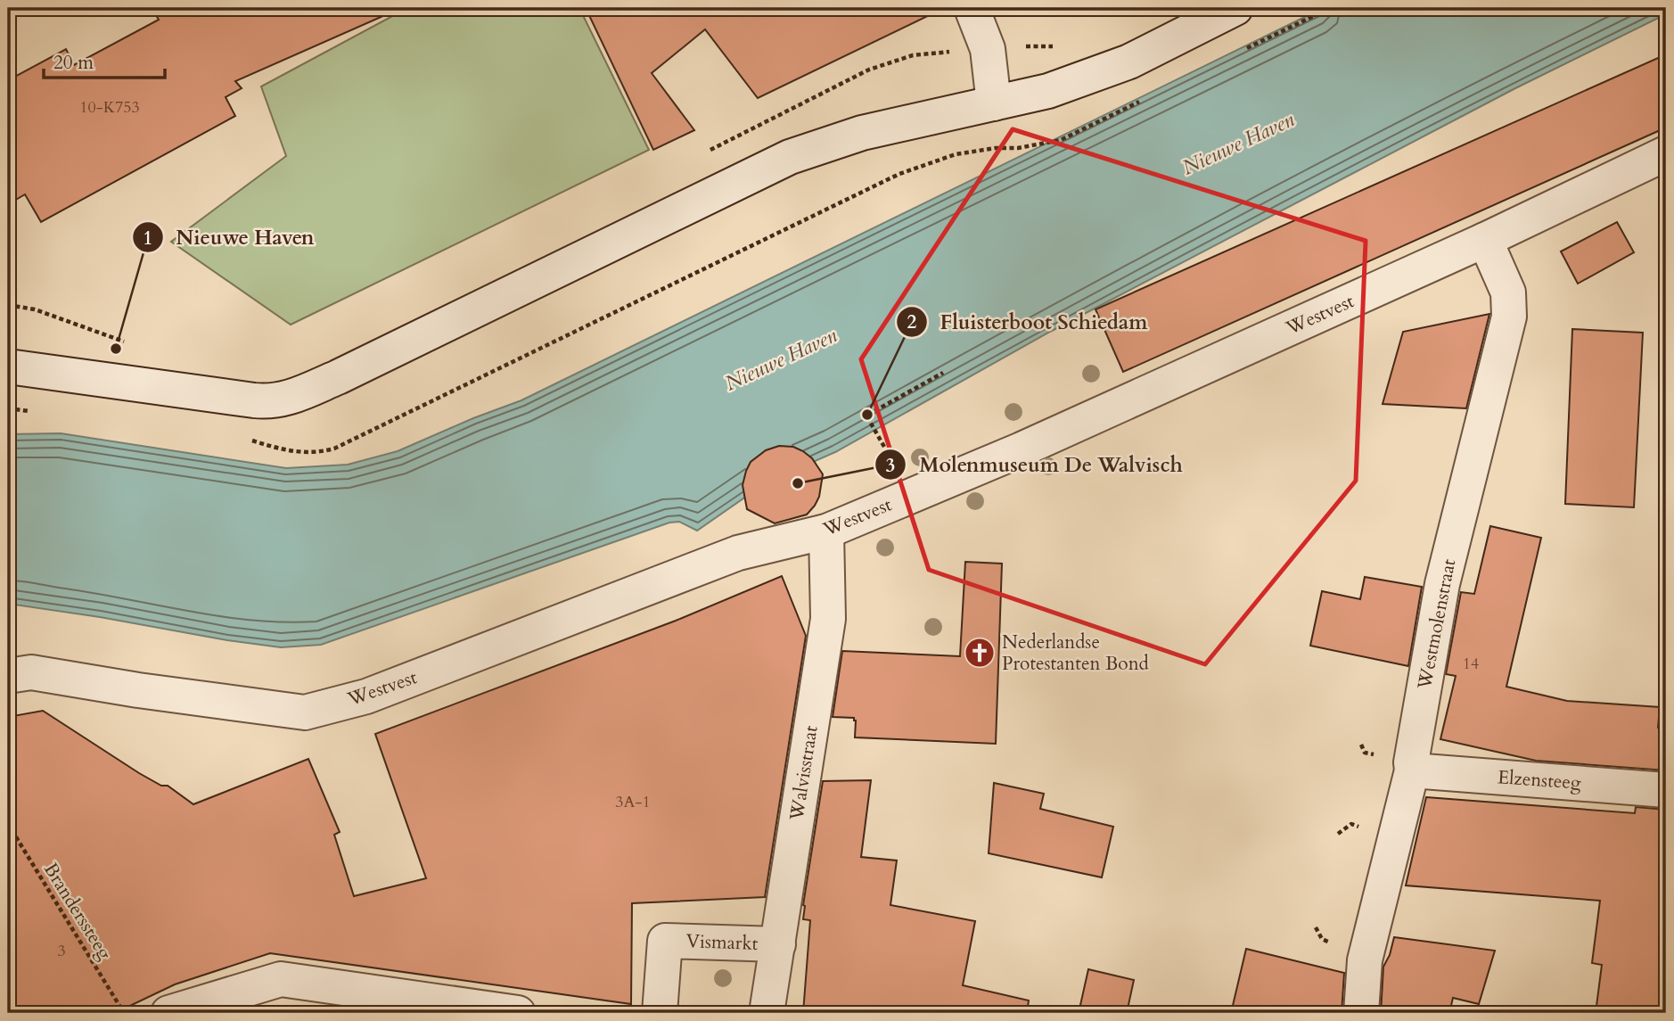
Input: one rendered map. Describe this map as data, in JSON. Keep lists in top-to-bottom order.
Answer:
{
  "streets": {
    "street": [
      "Westvest",
      "Westmolenstraat",
      "Walvisstraat",
      "Elzensteeg",
      "Vismarkt"
    ],
    "path": ["Branderssteeg"]
  },
  "crossings": [
    ["Westvest", "Westmolenstraat"],
    ["Westvest", "Walvisstraat"],
    ["Westmolenstraat", "Elzensteeg"],
    ["Walvisstraat", "Vismarkt"]
  ],
  "water": ["Nieuwe Haven"],
  "places": {
    "other": ["Nieuwe Haven", "Fluisterboot Schiedam", "Molenmuseum De Walvisch"],
    "church": ["Nederlandse Protestanten Bond"]
  },
  "house_numbers": [
    "10-K753",
    "14",
    "3A-1",
    "3"
  ],
  "scale_bar": "20 m"
}
